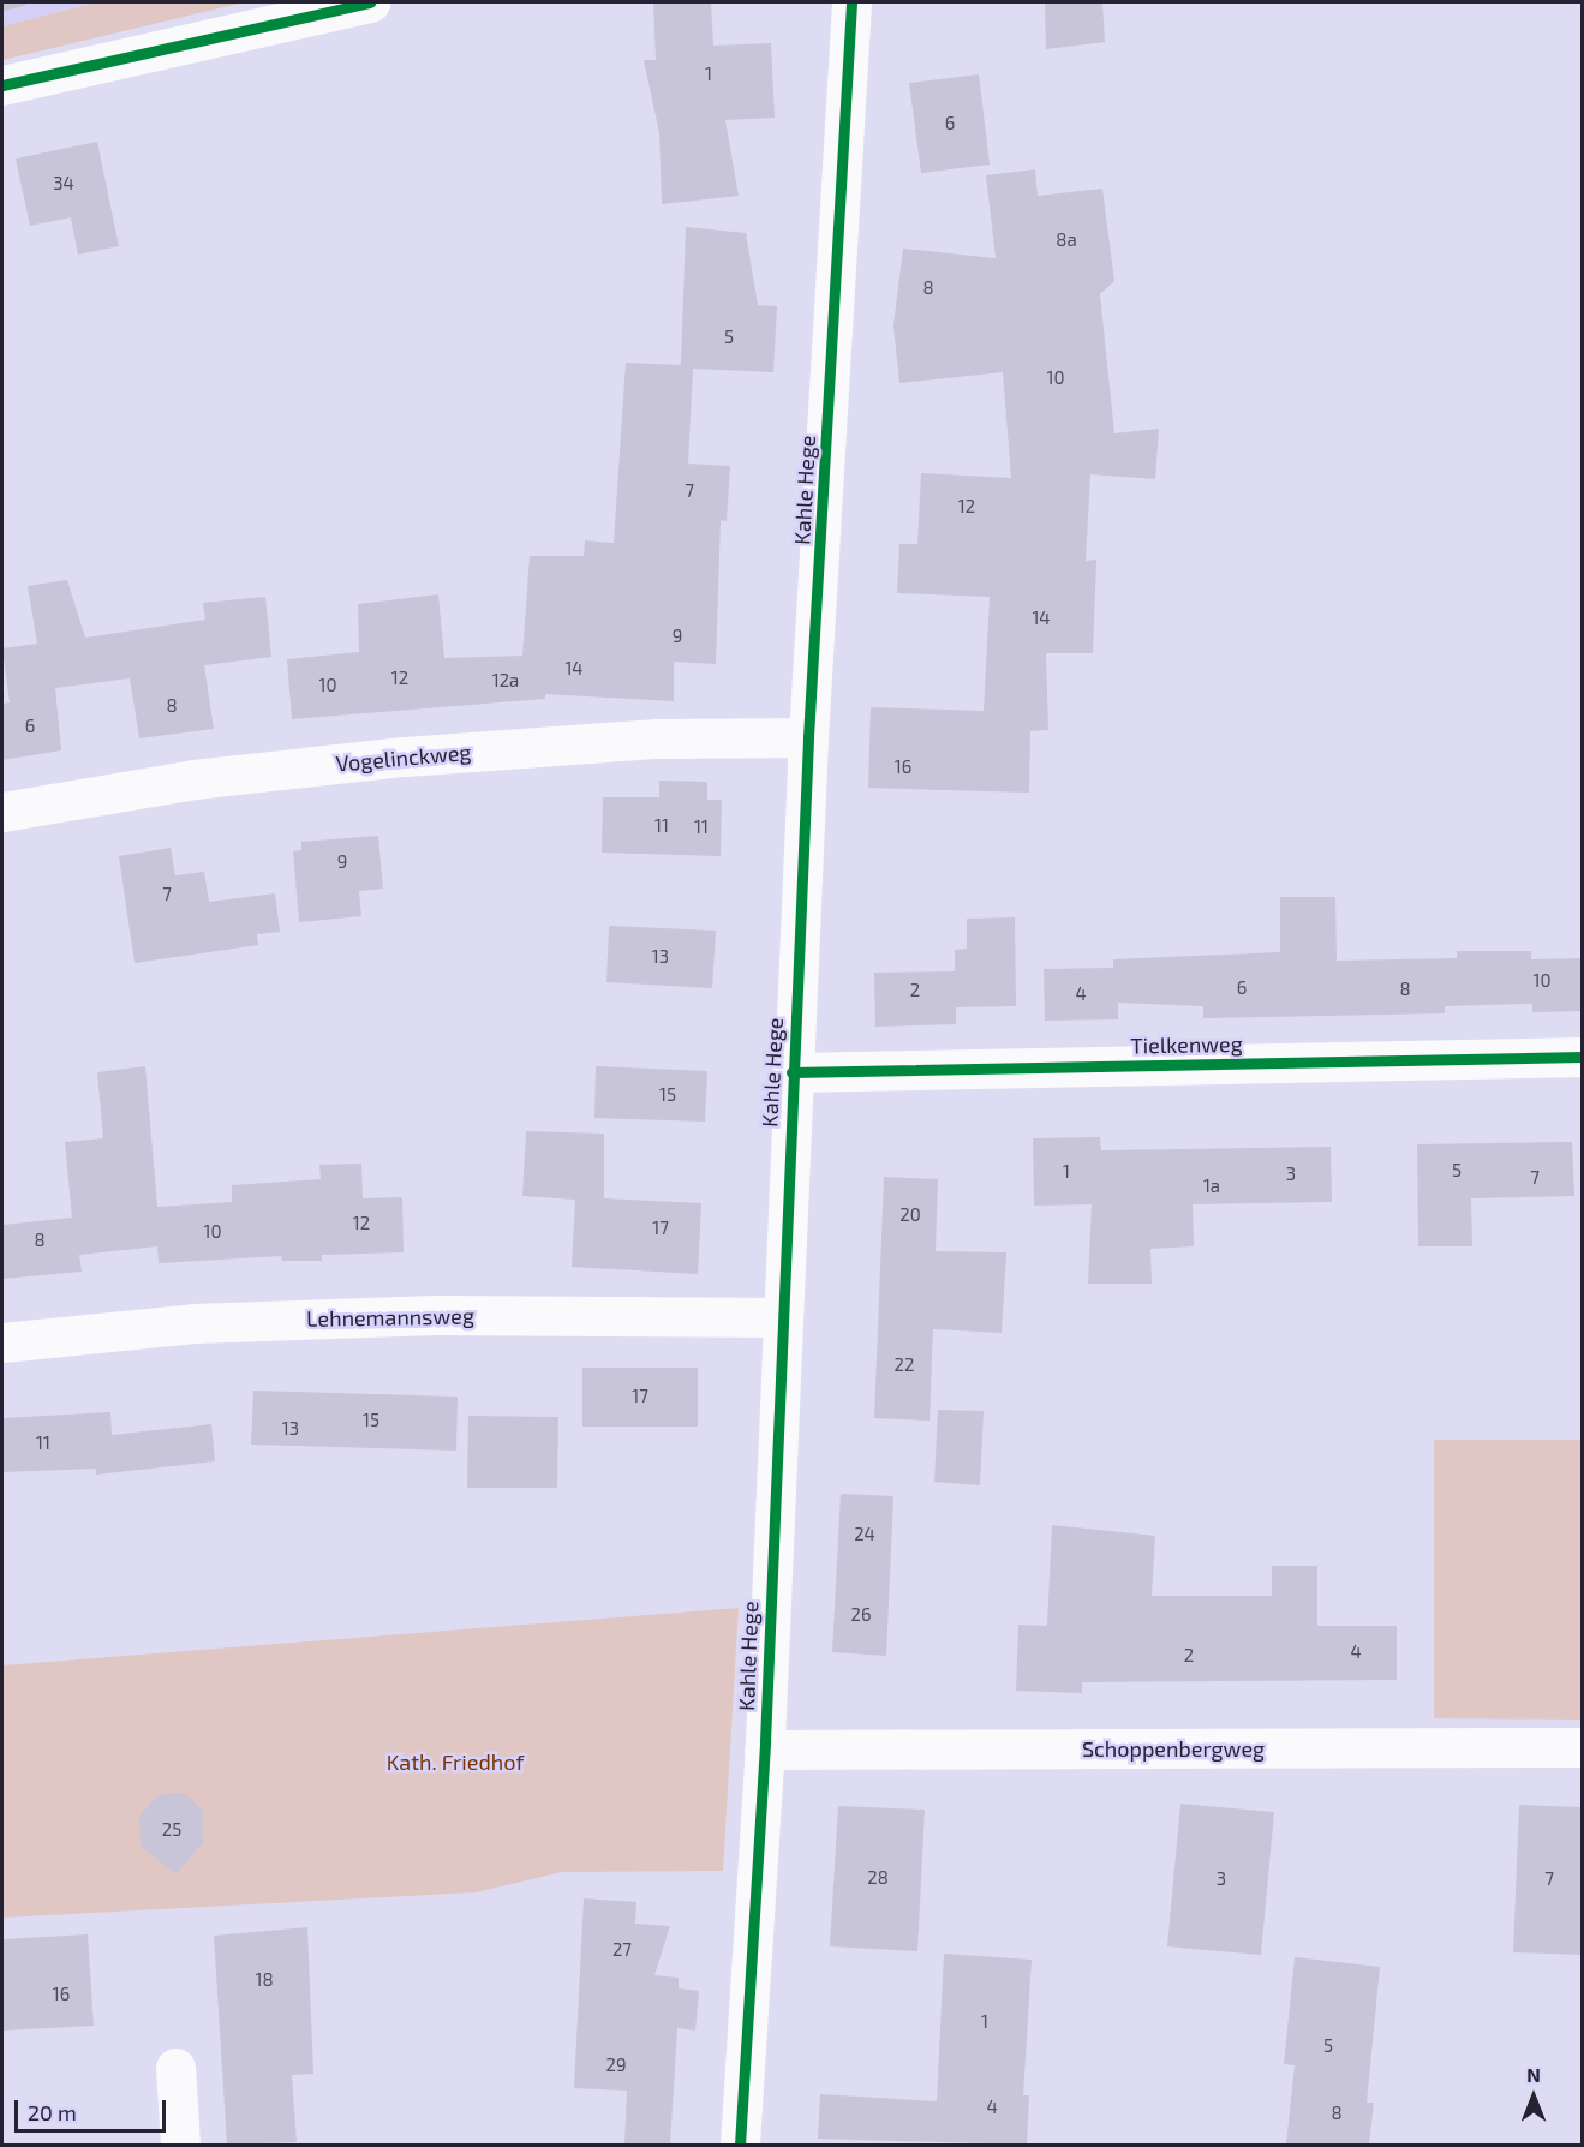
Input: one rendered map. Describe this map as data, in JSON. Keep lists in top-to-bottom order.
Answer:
{
  "streets": {
    "street": [
      "Kahle Hege",
      "Vogelinckweg",
      "Tielkenweg",
      "Lehnemannsweg",
      "Schoppenbergweg"
    ]
  },
  "crossings": [
    ["Kahle Hege", "Vogelinckweg"],
    ["Kahle Hege", "Tielkenweg"],
    ["Kahle Hege", "Lehnemannsweg"],
    ["Kahle Hege", "Schoppenbergweg"]
  ],
  "parks": ["Kath. Friedhof"],
  "house_numbers": [
    "1",
    "6",
    "34",
    "8a",
    "8",
    "5",
    "10",
    "7",
    "12",
    "14",
    "9",
    "14",
    "12",
    "12a",
    "10",
    "8",
    "6",
    "16",
    "11",
    "11",
    "9",
    "7",
    "13",
    "10",
    "6",
    "8",
    "2",
    "4",
    "15",
    "5",
    "1",
    "3",
    "7",
    "1a",
    "20",
    "12",
    "17",
    "10",
    "8",
    "22",
    "17",
    "15",
    "13",
    "11",
    "24",
    "26",
    "4",
    "2",
    "25",
    "28",
    "3",
    "7",
    "27",
    "18",
    "16",
    "1",
    "5",
    "29",
    "4",
    "8"
  ],
  "scale_bar": "20 m",
  "north": "top"
}
